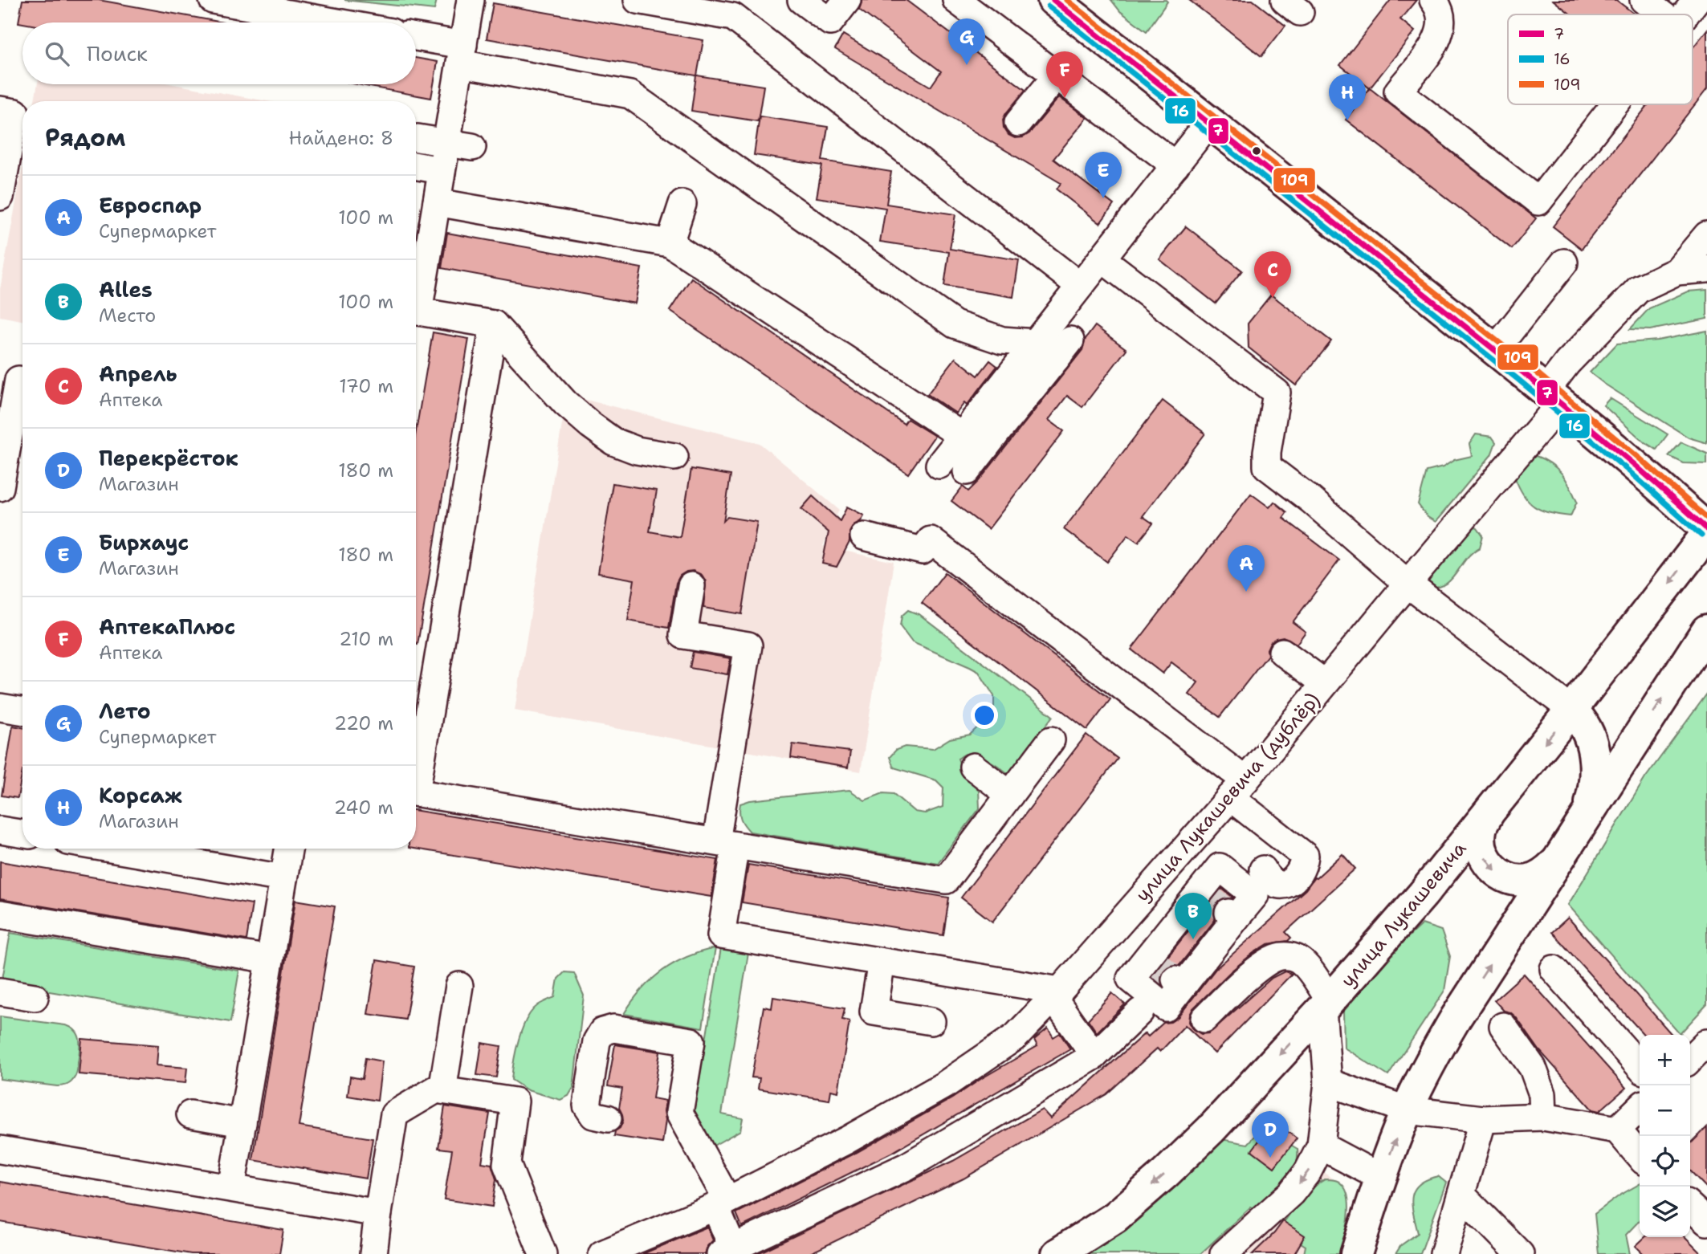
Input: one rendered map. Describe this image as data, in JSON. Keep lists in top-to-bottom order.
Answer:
{
  "streets": {
    "main road": ["улица Лукашевича"],
    "street": ["улица Лукашевича (дублёр)"]
  },
  "lines": ["transit line 7", "transit line 109", "transit line 16"],
  "legend": ["7", "16", "109"],
  "page": {
    "pins": [
      "G",
      "F",
      "H",
      "E",
      "C",
      "A",
      "B",
      "D"
    ],
    "search": "Поиск",
    "heading": ["Рядом", "Найдено: 8"],
    "list": [
      {
        "mark": "A",
        "name": "Евроспар",
        "note": "Супермаркет",
        "value": "100 m"
      },
      {
        "mark": "B",
        "name": "Alles",
        "note": "Место",
        "value": "100 m"
      },
      {
        "mark": "C",
        "name": "Апрель",
        "note": "Аптека",
        "value": "170 m"
      },
      {
        "mark": "D",
        "name": "Перекрёсток",
        "note": "Магазин",
        "value": "180 m"
      },
      {
        "mark": "E",
        "name": "Бирхаус",
        "note": "Магазин",
        "value": "180 m"
      },
      {
        "mark": "F",
        "name": "АптекаПлюс",
        "note": "Аптека",
        "value": "210 m"
      },
      {
        "mark": "G",
        "name": "Лето",
        "note": "Супермаркет",
        "value": "220 m"
      },
      {
        "mark": "H",
        "name": "Корсаж",
        "note": "Магазин",
        "value": "240 m"
      }
    ],
    "map_buttons": ["+", "−"]
  }
}
